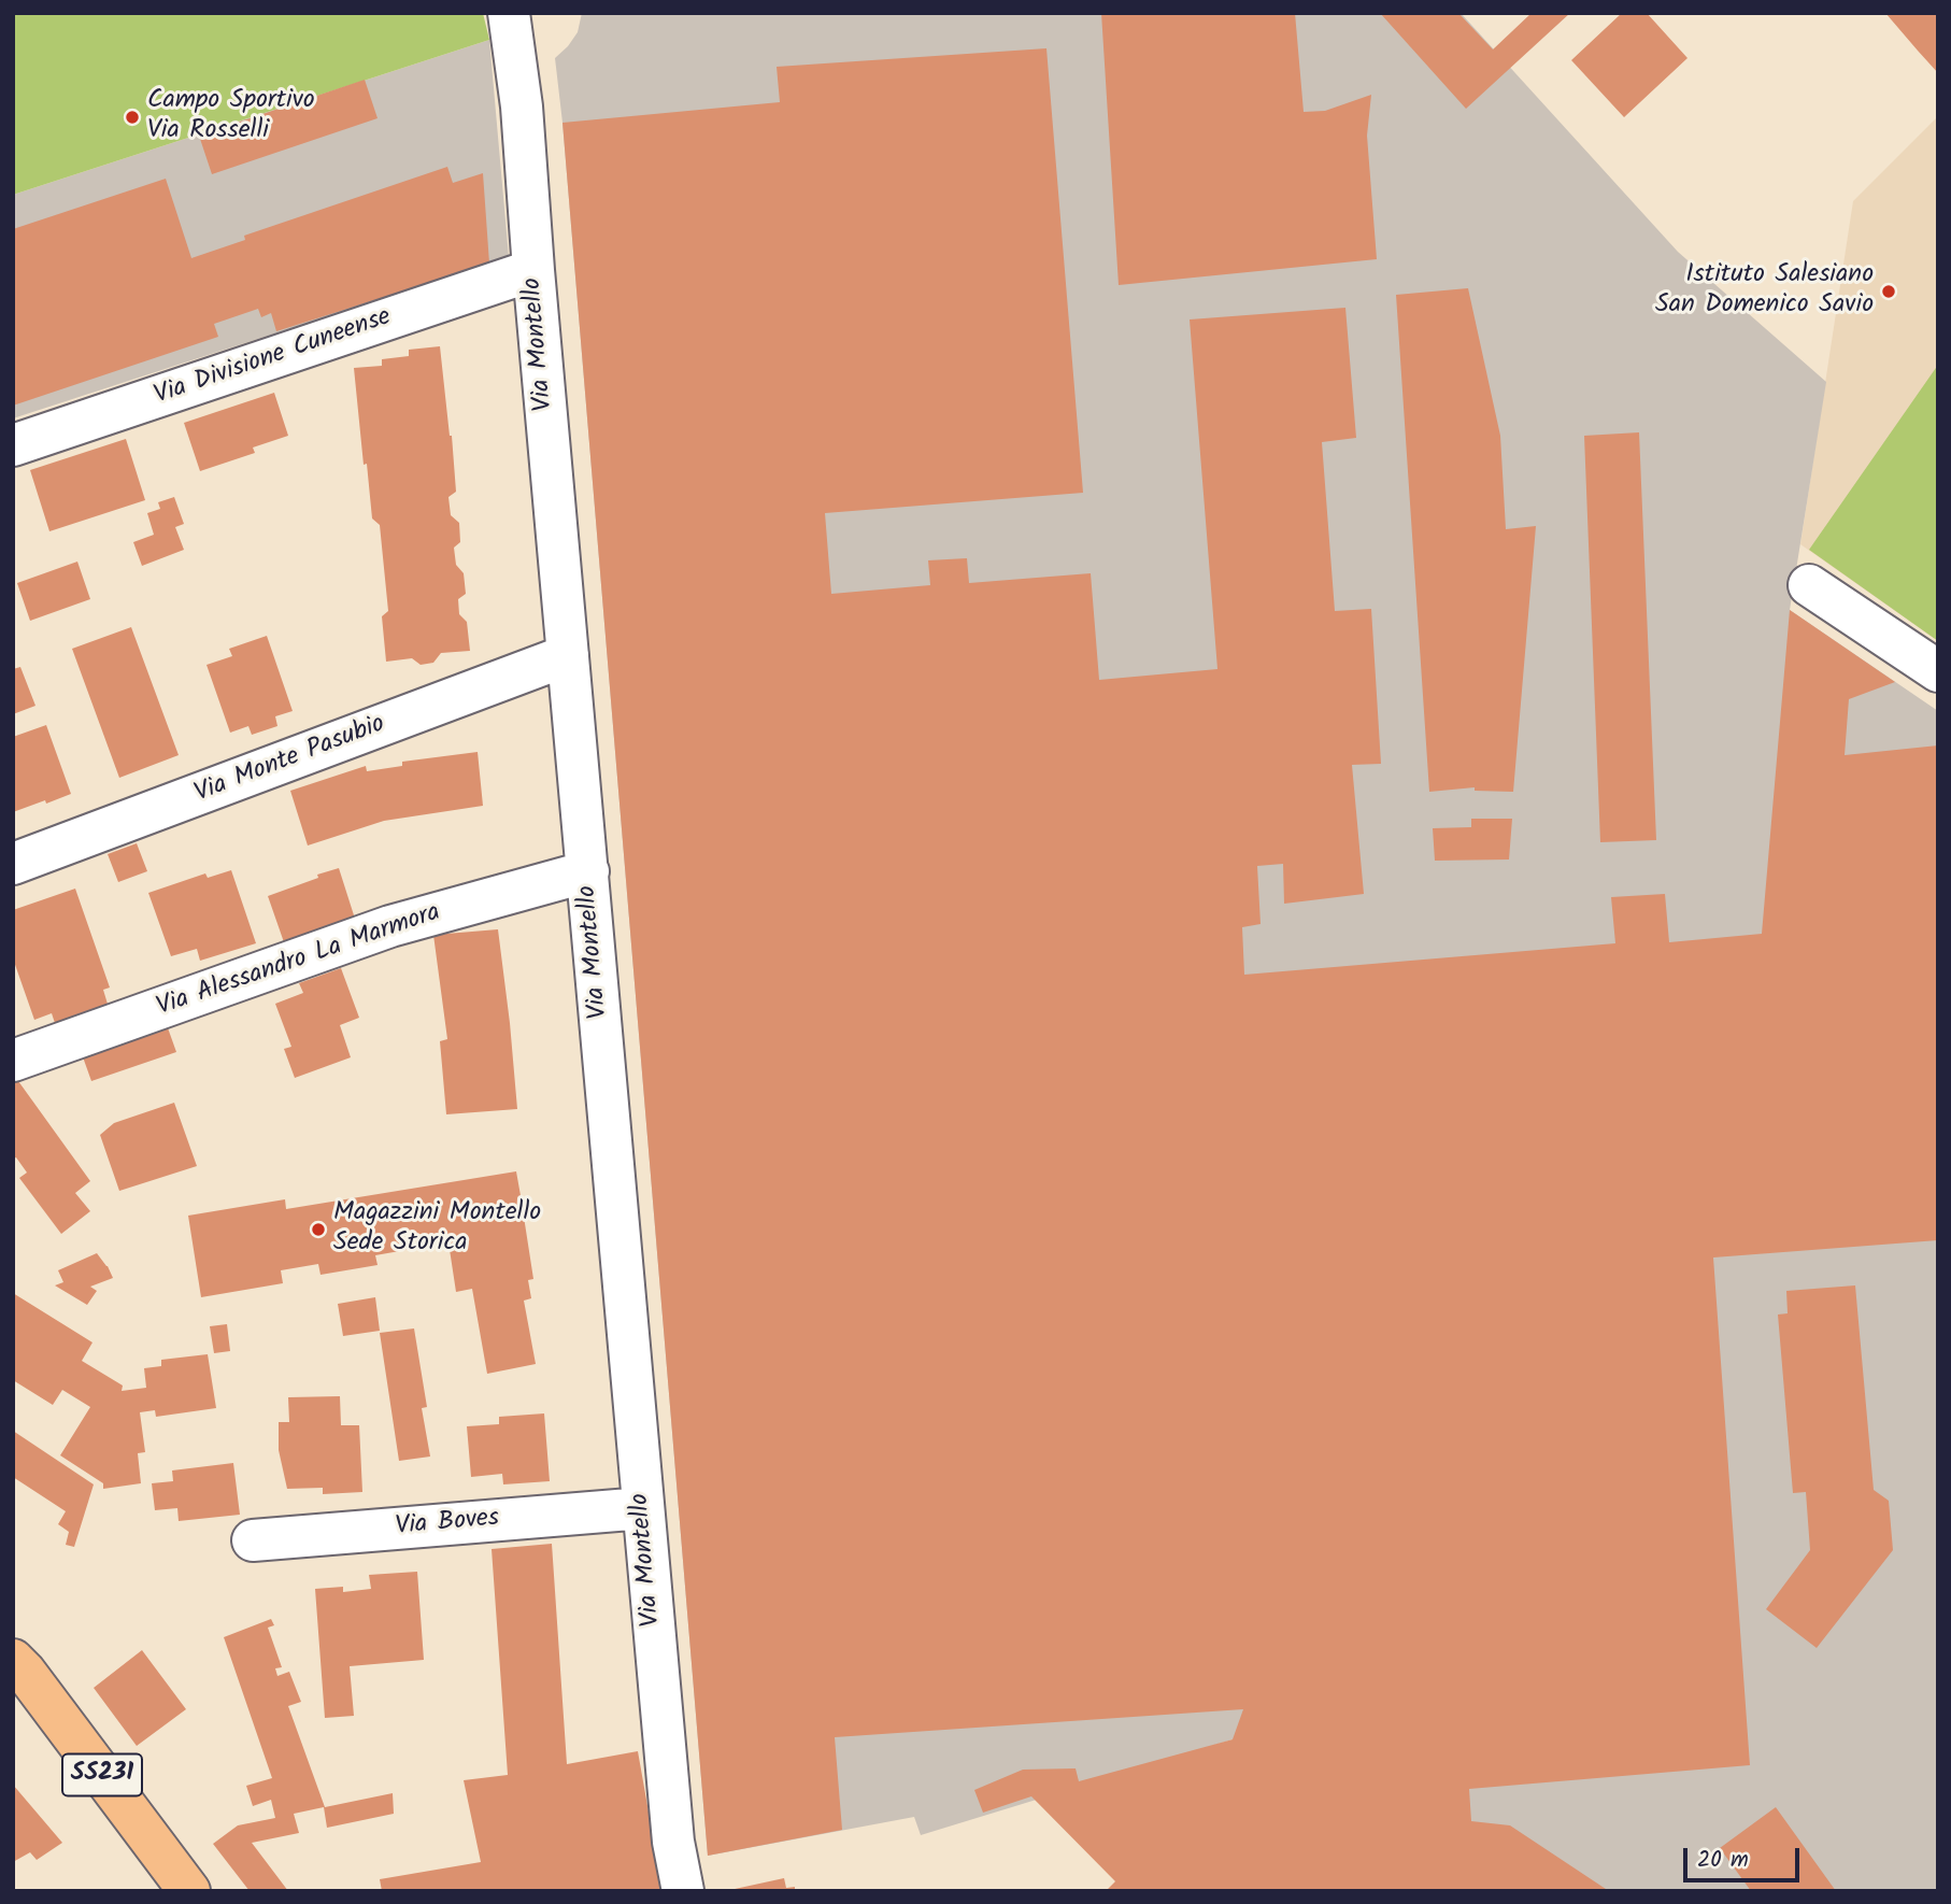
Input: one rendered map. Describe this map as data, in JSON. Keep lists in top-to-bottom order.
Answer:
{
  "streets": {
    "main road": ["SS231"],
    "street": [
      "Via Montello",
      "Via Divisione Cuneense",
      "Via Monte Pasubio",
      "Via Alessandro La Marmora",
      "Via Boves"
    ]
  },
  "crossings": [
    ["Via Montello", "Via Divisione Cuneense"],
    ["Via Montello", "Via Monte Pasubio"],
    ["Via Montello", "Via Alessandro La Marmora"],
    ["Via Montello", "Via Boves"]
  ],
  "places": ["Campo Sportivo Via Rosselli", "Istituto Salesiano San Domenico Savio", "Magazzini Montello Sede Storica"],
  "scale_bar": "20 m"
}
